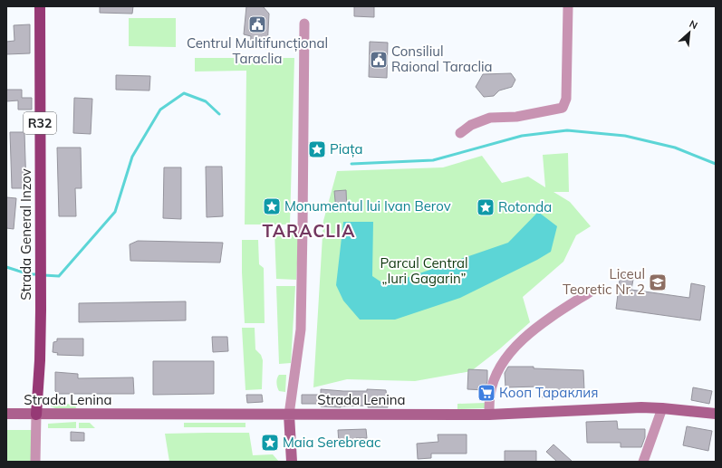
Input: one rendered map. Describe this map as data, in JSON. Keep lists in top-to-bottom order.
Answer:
{
  "streets": {
    "main road": ["R32", "Strada General Inzov"],
    "street": ["Strada Lenina"]
  },
  "crossings": [
    ["Strada General Inzov", "Strada Lenina"]
  ],
  "districts": ["TARACLIA"],
  "parks": ["Parcul Central „Iuri Gagarin”"],
  "places": {
    "public building": ["Centrul Multifuncțional Taraclia", "Consiliul Raional Taraclia"],
    "place": [
      "Piața",
      "Monumentul lui Ivan Berov",
      "Rotonda",
      "Maia Serebreac"
    ],
    "school or university": ["Liceul Teoretic Nr. 2"],
    "supermarket": ["Кооп Тараклия"]
  },
  "north": "top right"
}
